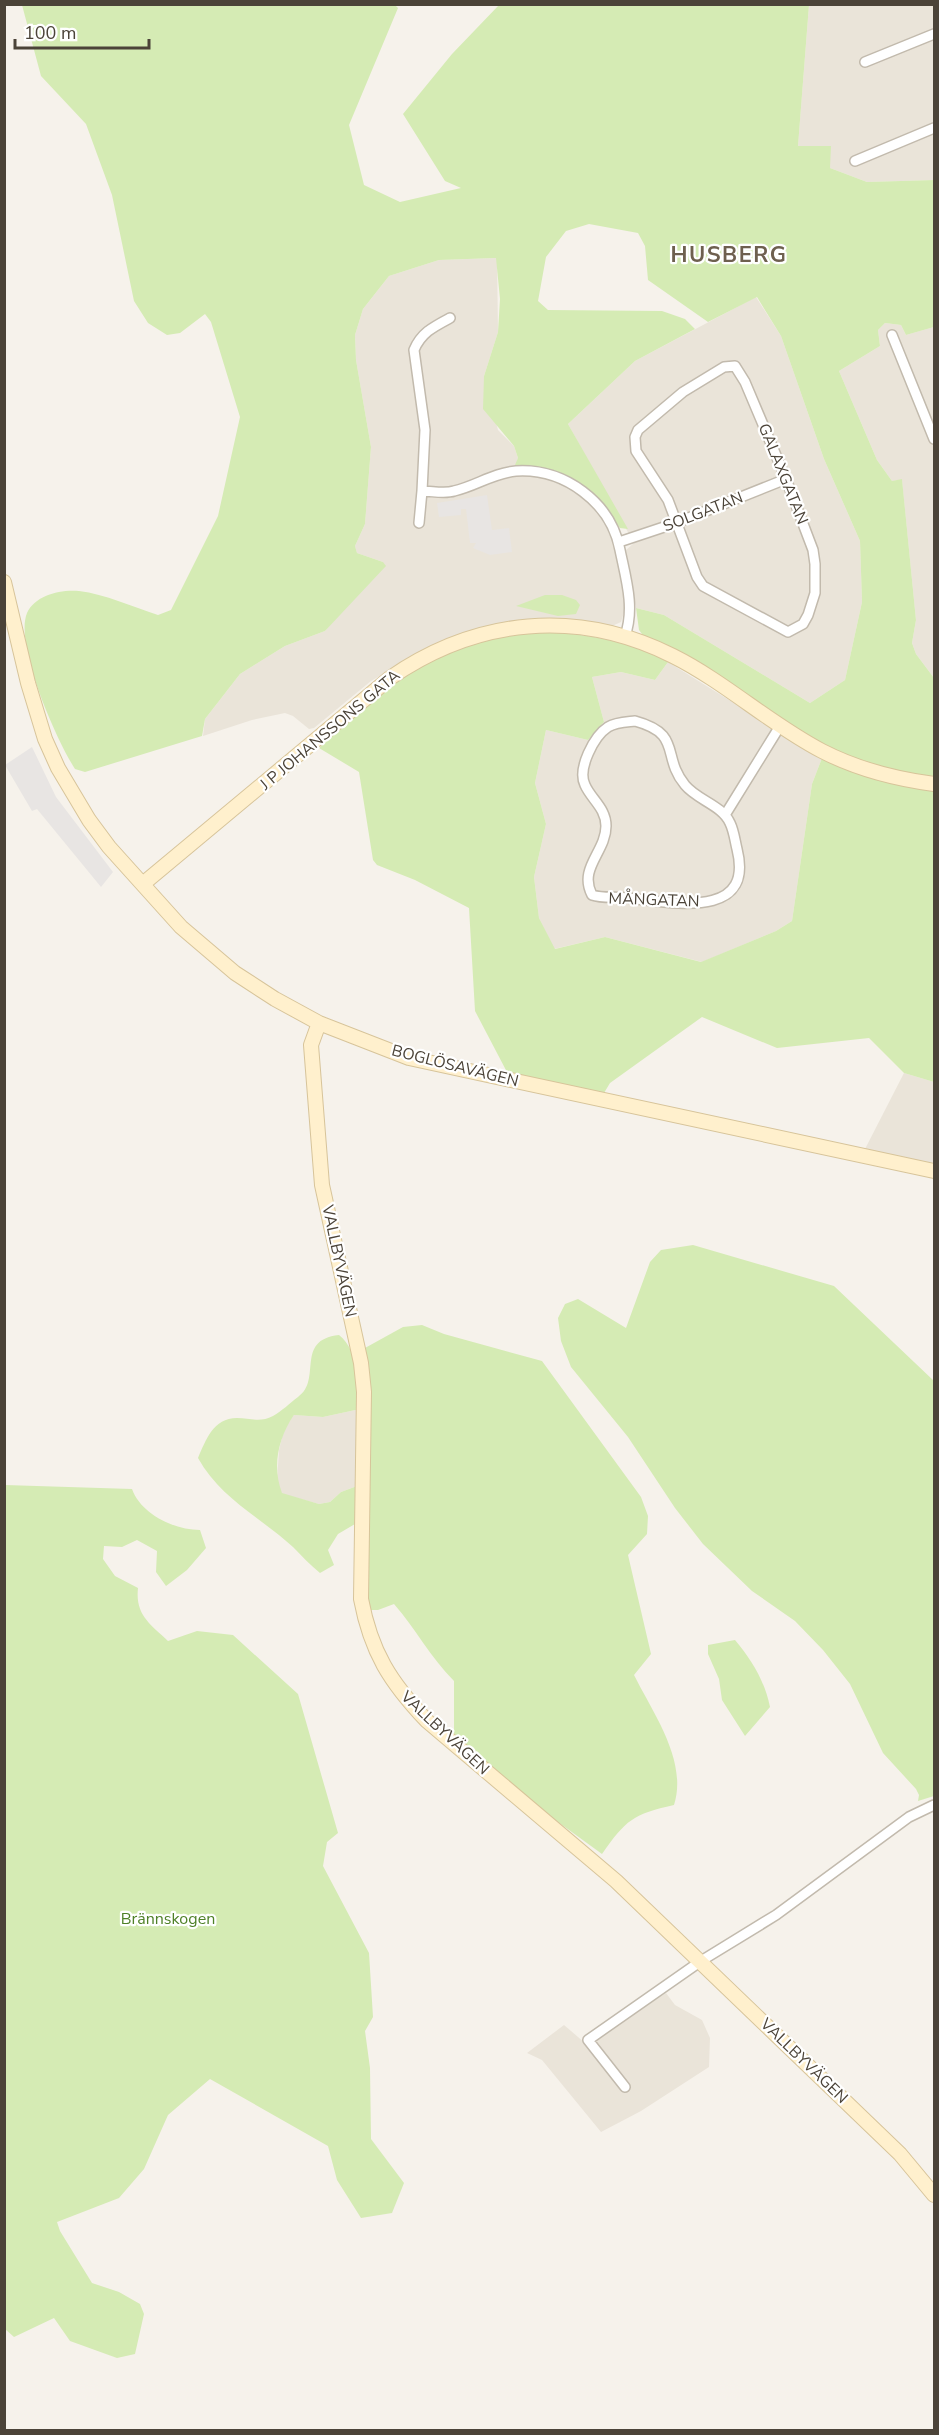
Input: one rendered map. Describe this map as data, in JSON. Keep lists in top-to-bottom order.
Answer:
{
  "streets": {
    "street": [
      "GALAXGATAN",
      "SOLGATAN",
      "J P JOHANSSONS GATA",
      "MÅNGATAN",
      "BOGLÖSAVÄGEN",
      "VALLBYVÄGEN"
    ]
  },
  "crossings": [
    ["GALAXGATAN", "SOLGATAN"],
    ["J P JOHANSSONS GATA", "BOGLÖSAVÄGEN"],
    ["BOGLÖSAVÄGEN", "VALLBYVÄGEN"]
  ],
  "districts": ["HUSBERG"],
  "parks": ["Brännskogen"],
  "scale_bar": "100 m"
}
